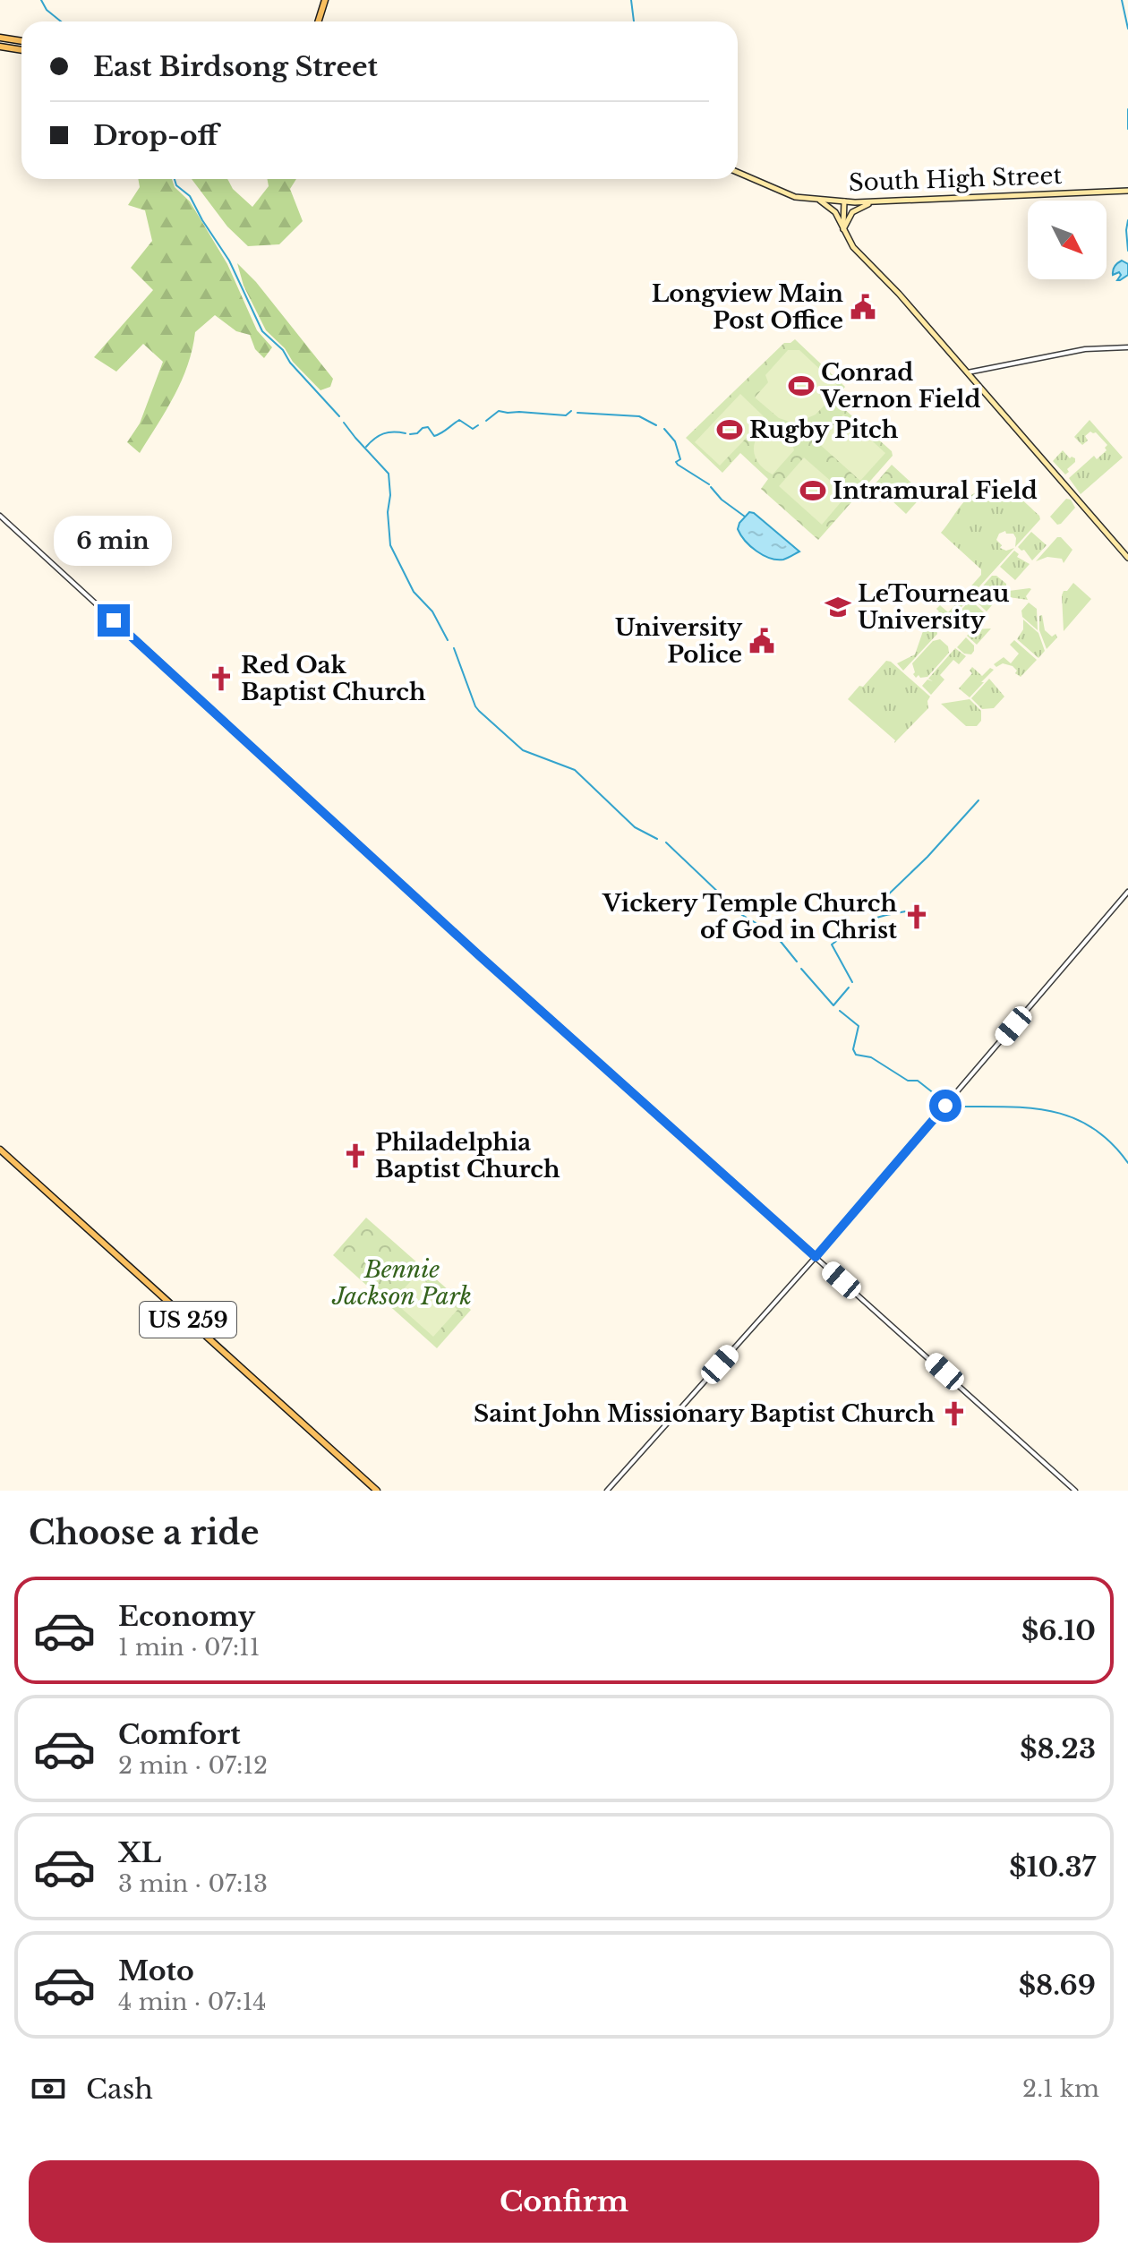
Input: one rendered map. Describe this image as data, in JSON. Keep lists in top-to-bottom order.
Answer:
{
  "streets": {
    "main road": ["South High Street", "US 259"]
  },
  "parks": ["Bennie Jackson Park"],
  "places": {
    "public building": ["Longview Main Post Office", "University Police"],
    "sports": ["Conrad Vernon Field", "Rugby Pitch", "Intramural Field"],
    "school or university": ["LeTourneau University"],
    "church": [
      "Red Oak Baptist Church",
      "Vickery Temple Church of God in Christ",
      "Philadelphia Baptist Church",
      "Saint John Missionary Baptist Church"
    ]
  },
  "north": "bottom right",
  "page": {
    "banner": ["East Birdsong Street", "Drop-off"],
    "bubble": "6 min",
    "heading": "Choose a ride",
    "list": [
      {
        "name": "Economy",
        "note": "1 min · 07:11",
        "value": "$6.10"
      },
      {
        "name": "Comfort",
        "note": "2 min · 07:12",
        "value": "$8.23"
      },
      {
        "name": "XL",
        "note": "3 min · 07:13",
        "value": "$10.37"
      },
      {
        "name": "Moto",
        "note": "4 min · 07:14",
        "value": "$8.69"
      }
    ],
    "pay": ["Cash", "2.1 km"],
    "buttons": "Confirm"
  }
}
